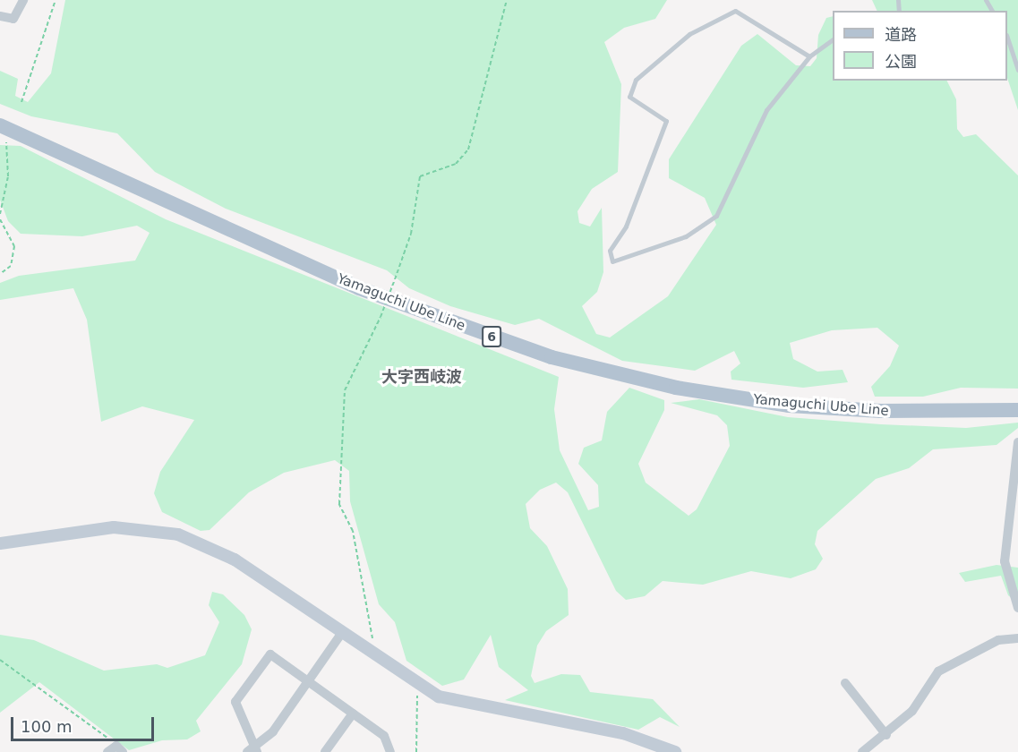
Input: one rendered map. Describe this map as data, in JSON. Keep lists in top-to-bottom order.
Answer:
{
  "streets": {
    "main road": ["Yamaguchi Ube Line", "6"]
  },
  "districts": ["大字西岐波"],
  "legend": ["道路", "公園"],
  "scale_bar": "100 m"
}
